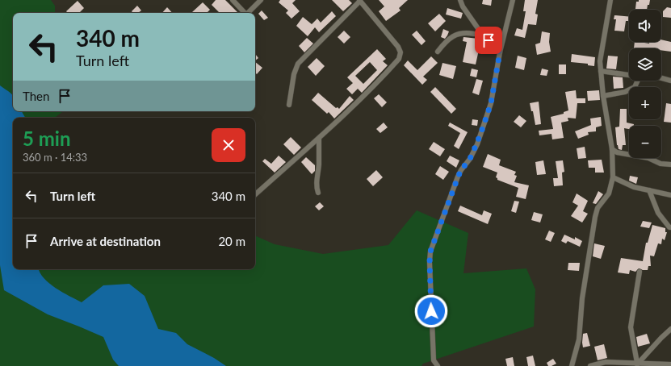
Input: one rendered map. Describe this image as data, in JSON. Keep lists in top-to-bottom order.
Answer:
{
  "page": {
    "map_buttons": ["+", "−"],
    "turn": ["340 m", "Turn left"],
    "then": "Then",
    "heading": ["5 min", "360 m · 14:33"],
    "list": [
      {
        "name": "Turn left",
        "value": "340 m"
      },
      {
        "name": "Arrive at destination",
        "value": "20 m"
      }
    ]
  }
}
